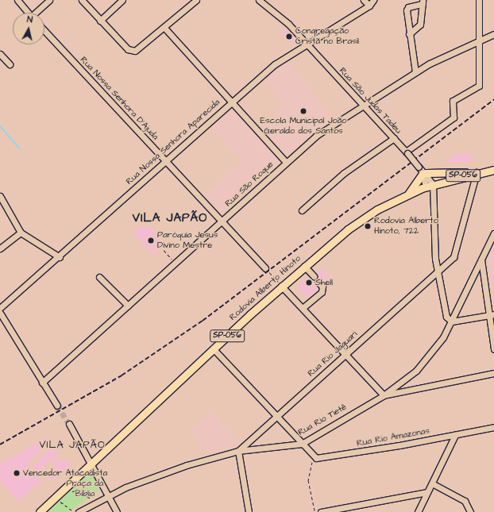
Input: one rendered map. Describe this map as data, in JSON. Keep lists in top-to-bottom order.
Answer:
{
  "streets": {
    "main road": ["SP-056", "Rodovia Alberto Hinoto"],
    "street": [
      "Rua Nossa Senhora D'Ajuda",
      "Rua São Judas Tadeu",
      "Rua Nossa Senhora Aparecida",
      "Rua São Roque",
      "Rua Rio Jaguari",
      "Rua Rio Tietê",
      "Rua Rio Amazonas"
    ]
  },
  "crossings": [
    ["Rua Nossa Senhora D'Ajuda", "Rua Nossa Senhora Aparecida"],
    ["Rua Nossa Senhora D'Ajuda", "Rua São Roque"],
    ["Rua São Judas Tadeu", "Rua Nossa Senhora Aparecida"],
    ["Rua São Judas Tadeu", "Rua São Roque"],
    ["Rua São Judas Tadeu", "Rodovia Alberto Hinoto"],
    ["Rodovia Alberto Hinoto", "Rua Rio Jaguari"],
    ["Rua Rio Jaguari", "Rua Rio Tietê"]
  ],
  "districts": ["VILA JAPÃO", "VILA JAPÃO"],
  "parks": ["Praça da Bíblia"],
  "places": [
    "Congregação Cristã no Brasil",
    "Escola Municipal João Geraldo dos Santos",
    "Rodovia Alberto Hinoto, 722",
    "Paróquia Jesus Divino Mestre",
    "Shell",
    "Vencedor Atacadista"
  ],
  "north": "top"
}
